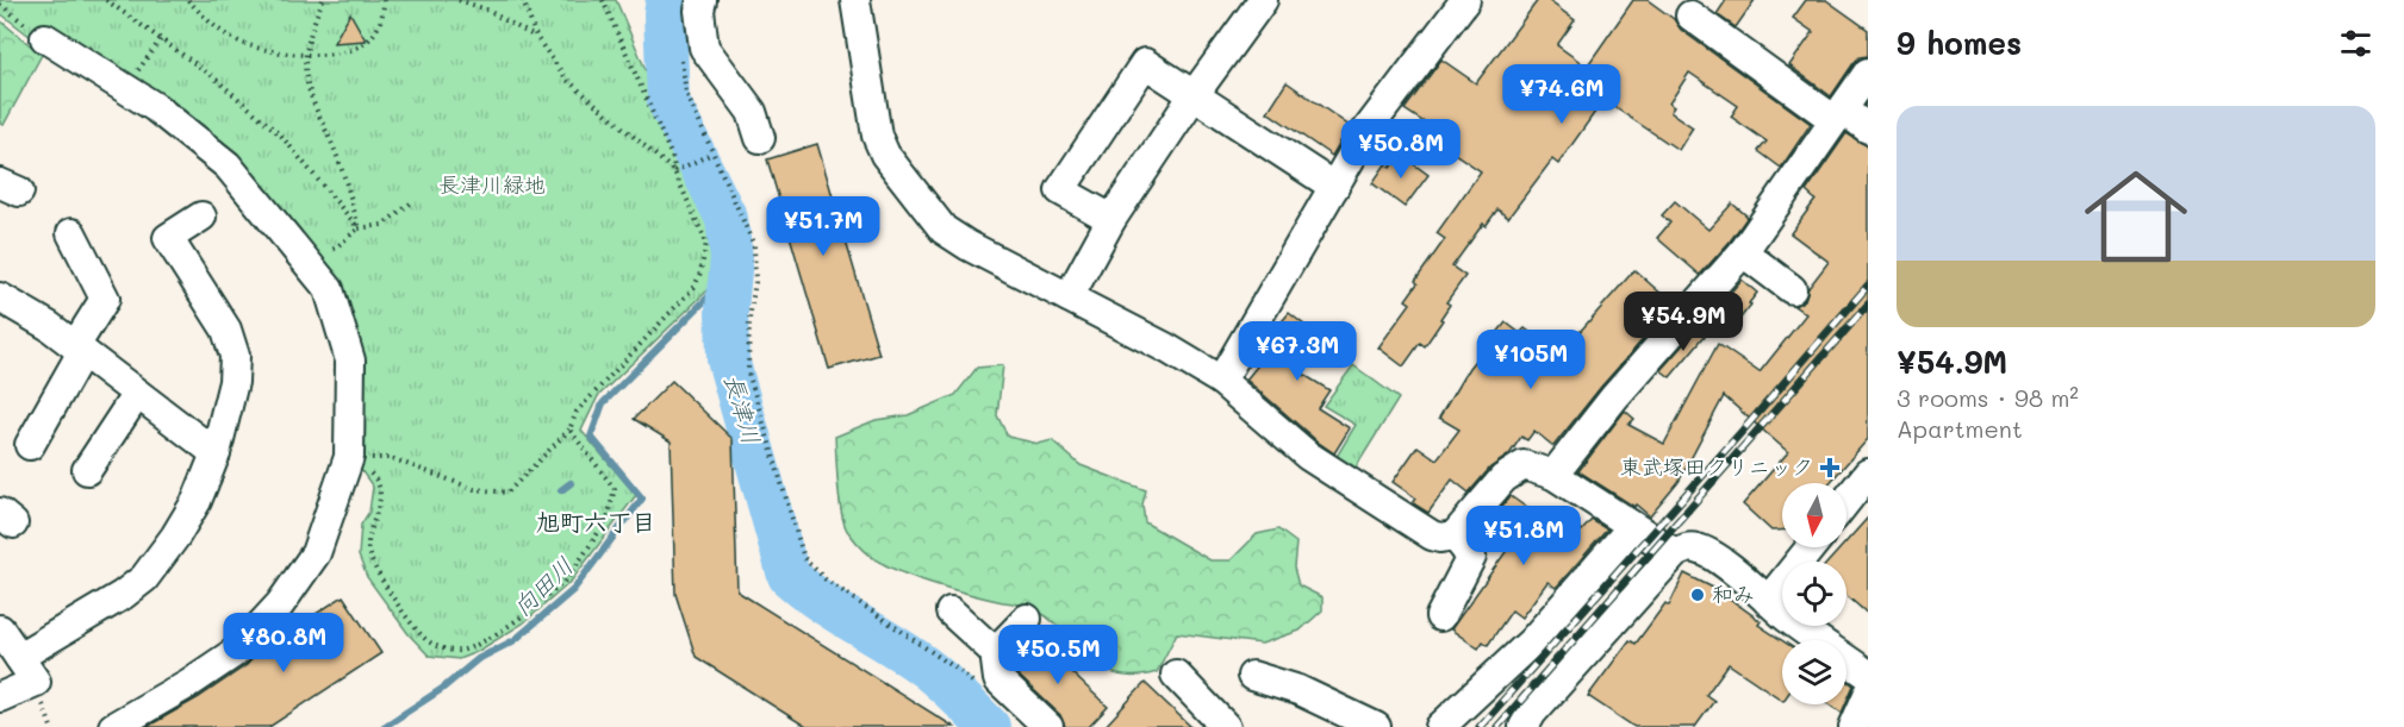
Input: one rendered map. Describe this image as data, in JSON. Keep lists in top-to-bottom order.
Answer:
{
  "districts": ["旭町六丁目"],
  "water": ["長津川", "向田川"],
  "parks": ["長津川緑地"],
  "places": {
    "health": ["東武塚田クリニック"],
    "other": ["和み"]
  },
  "north": "bottom",
  "page": {
    "heading": "9 homes",
    "price": [
      "¥74.6M",
      "¥50.8M",
      "¥51.7M",
      "¥54.9M",
      "¥67.3M",
      "¥105M",
      "¥51.8M",
      "¥80.8M",
      "¥50.5M"
    ],
    "list": [
      {
        "name": "¥54.9M",
        "note": "3 rooms · 98 m² · Apartment"
      }
    ]
  }
}
